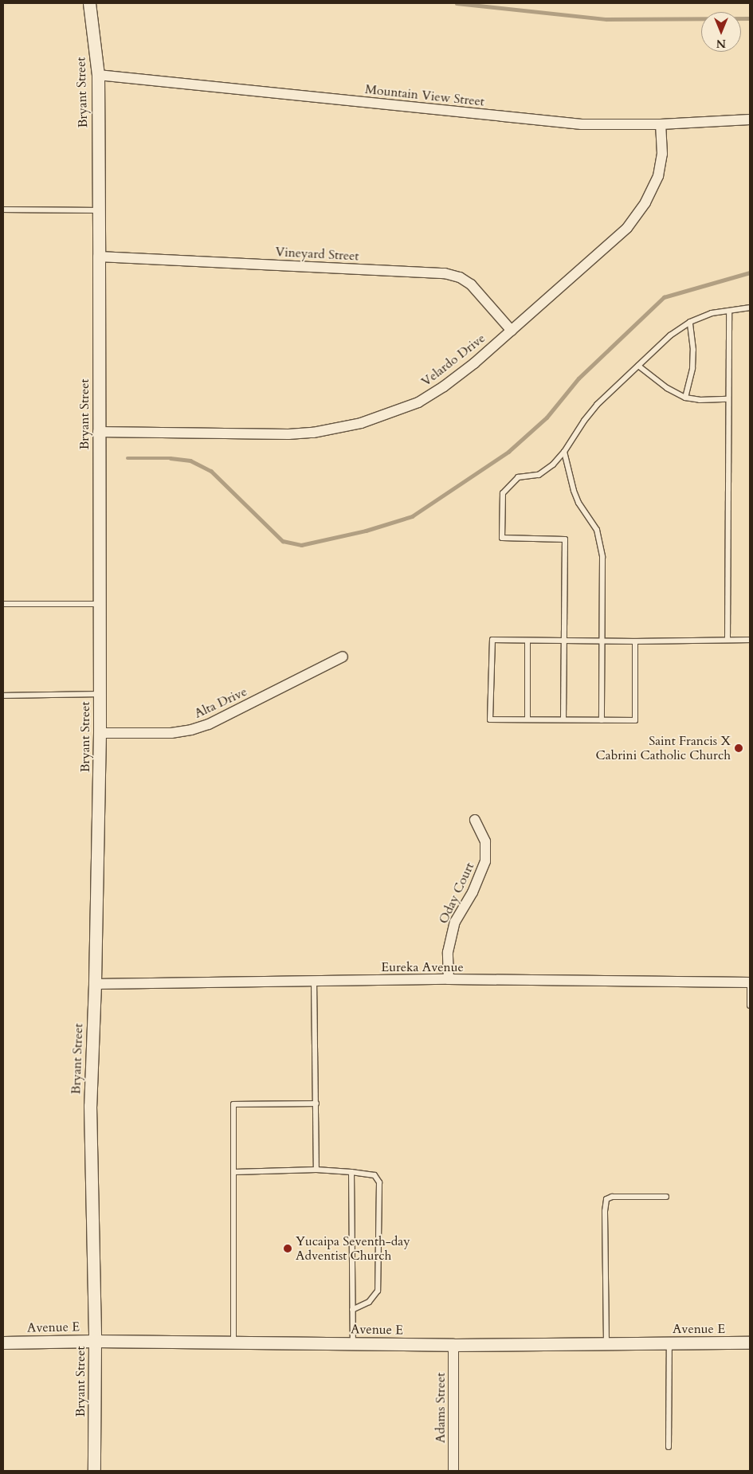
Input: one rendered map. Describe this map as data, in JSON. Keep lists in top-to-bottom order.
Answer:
{
  "streets": {
    "street": [
      "Bryant Street",
      "Mountain View Street",
      "Vineyard Street",
      "Velardo Drive",
      "Alta Drive",
      "Oday Court",
      "Eureka Avenue",
      "Avenue E",
      "Adams Street"
    ]
  },
  "crossings": [
    ["Bryant Street", "Mountain View Street"],
    ["Bryant Street", "Vineyard Street"],
    ["Bryant Street", "Velardo Drive"],
    ["Bryant Street", "Alta Drive"],
    ["Bryant Street", "Eureka Avenue"],
    ["Bryant Street", "Avenue E"],
    ["Mountain View Street", "Velardo Drive"],
    ["Vineyard Street", "Velardo Drive"],
    ["Oday Court", "Eureka Avenue"],
    ["Avenue E", "Adams Street"]
  ],
  "places": ["Saint Francis X Cabrini Catholic Church", "Yucaipa Seventh-day Adventist Church"],
  "north": "bottom"
}
